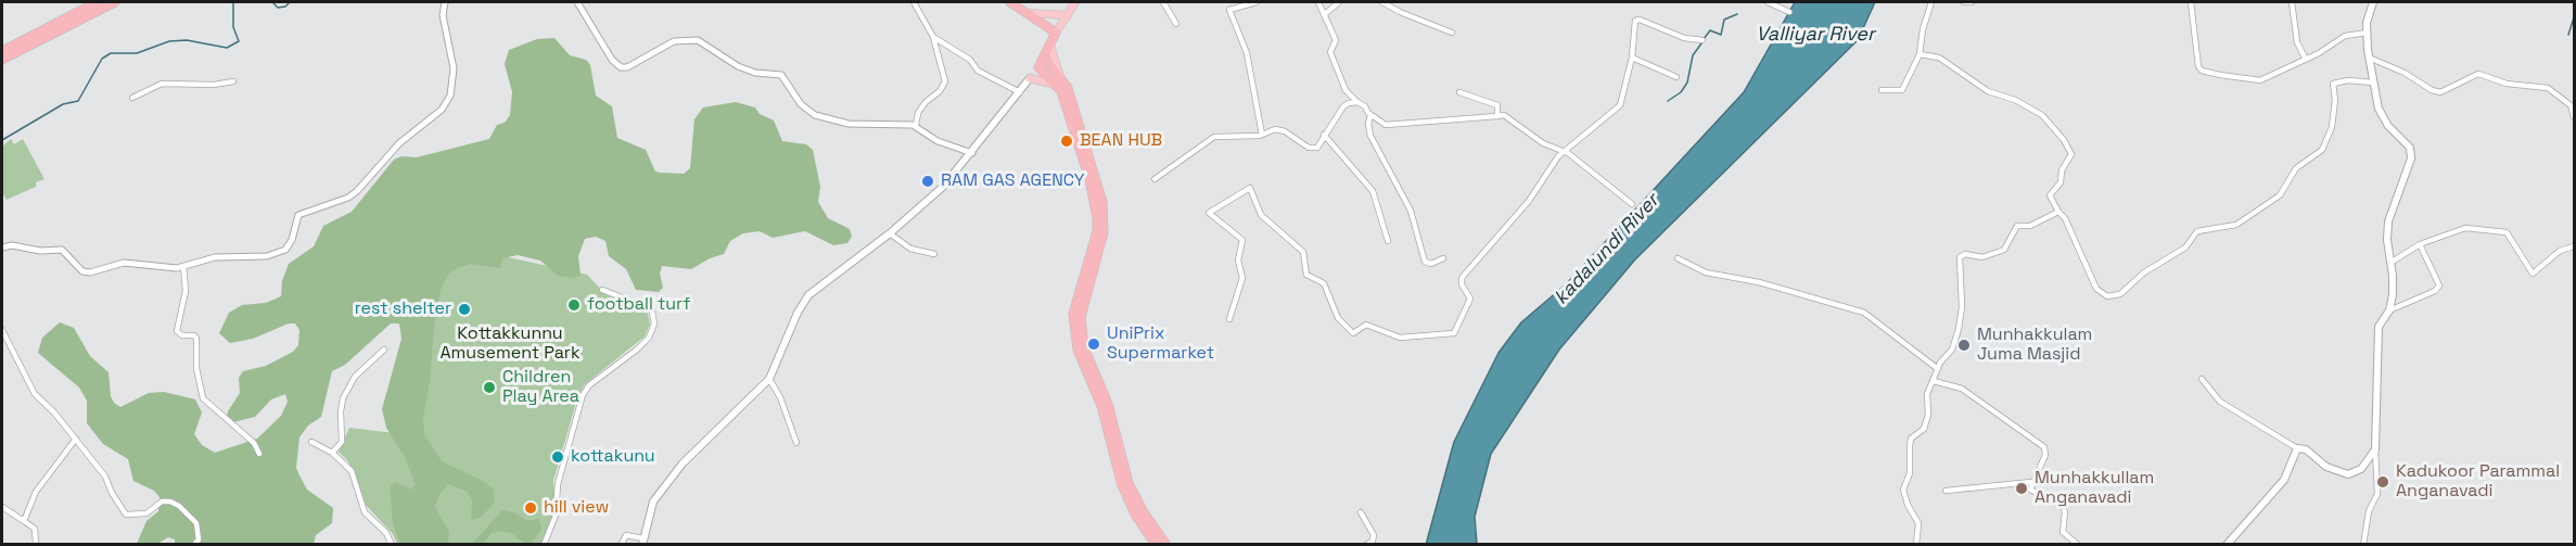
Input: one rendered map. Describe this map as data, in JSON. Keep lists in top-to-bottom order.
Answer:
{
  "water": ["Valliyar River", "kadalundi River"],
  "parks": ["Kottakkunnu Amusement Park"],
  "places": [
    "BEAN HUB",
    "RAM GAS AGENCY",
    "football turf",
    "rest shelter",
    "UniPrix Supermarket",
    "Munhakkulam Juma Masjid",
    "Children Play Area",
    "kottakunu",
    "Kadukoor Parammal Anganavadi",
    "Munhakkullam Anganavadi",
    "hill view"
  ]
}
